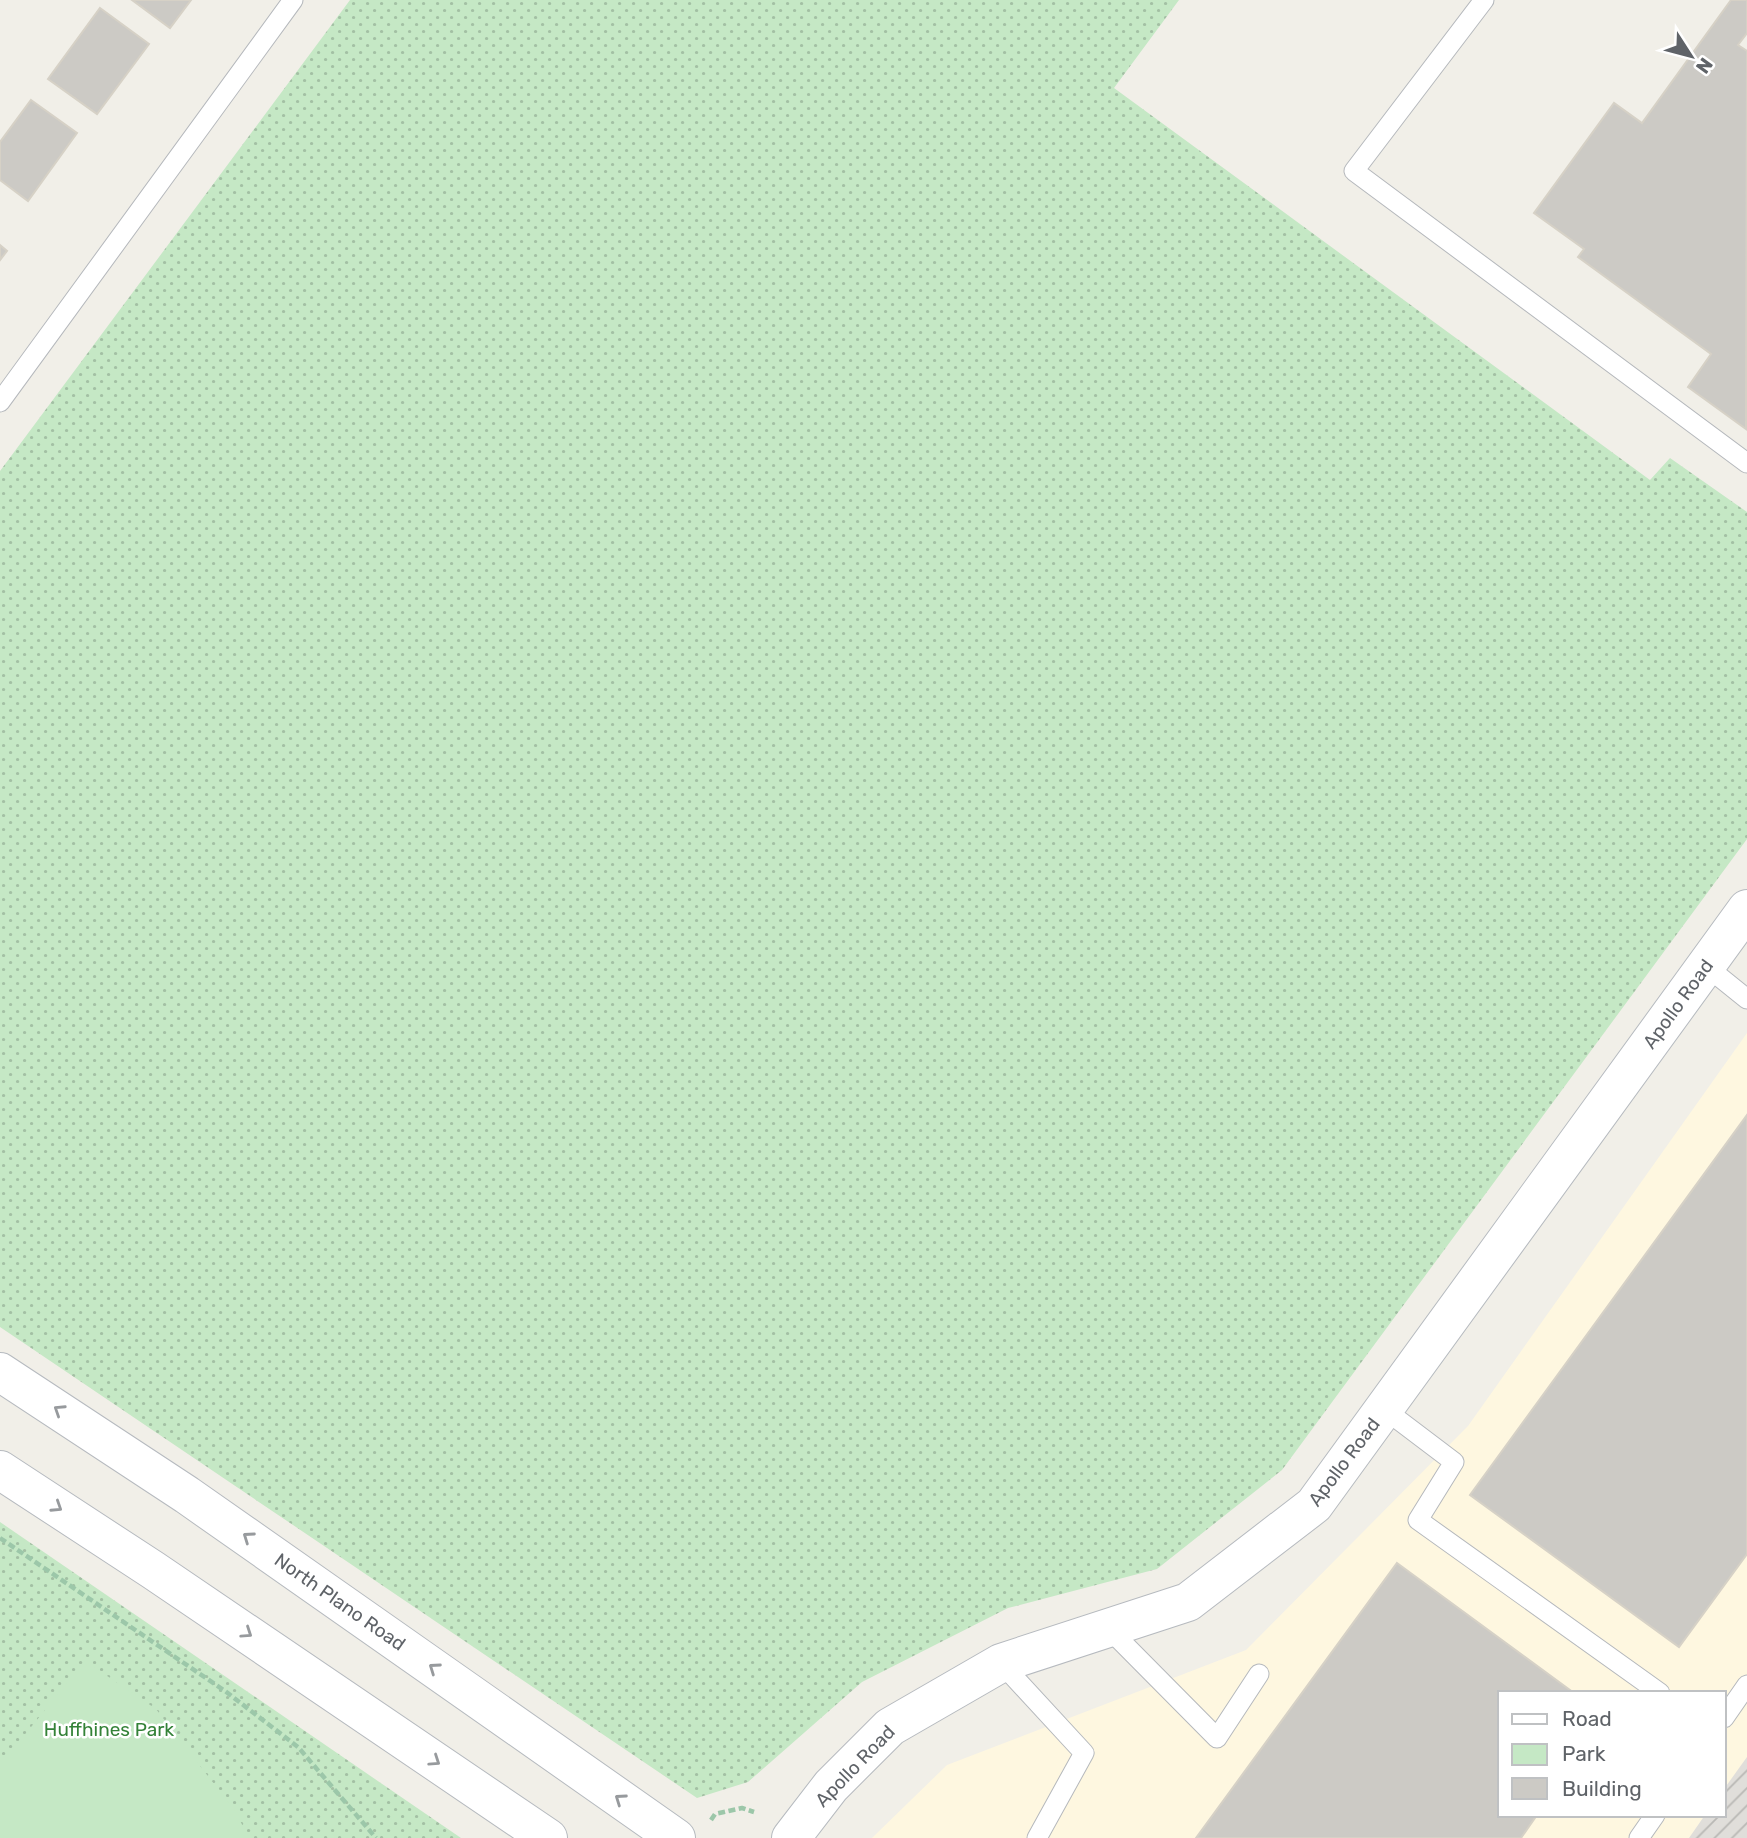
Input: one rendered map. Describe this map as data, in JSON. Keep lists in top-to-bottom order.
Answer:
{
  "streets": {
    "main road": ["Apollo Road", "North Plano Road"]
  },
  "parks": ["Huffhines Park"],
  "legend": ["Road", "Park", "Building"],
  "north": "bottom right"
}
